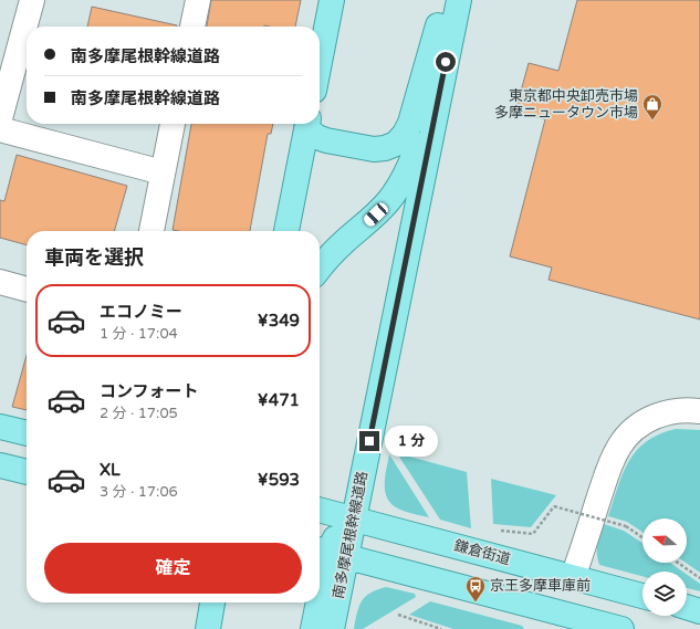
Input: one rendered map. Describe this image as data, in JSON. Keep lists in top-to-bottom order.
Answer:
{
  "streets": {
    "main road": ["南多摩尾根幹線道路", "鎌倉街道"]
  },
  "crossings": [
    ["南多摩尾根幹線道路", "鎌倉街道"]
  ],
  "places": {
    "shop": ["東京都中央卸売市場 多摩ニュータウン市場"],
    "bus stop": ["京王多摩車庫前"]
  },
  "north": "left",
  "page": {
    "banner": ["南多摩尾根幹線道路", "南多摩尾根幹線道路"],
    "heading": "車両を選択",
    "list": [
      {
        "name": "エコノミー",
        "note": "1 分 · 17:04",
        "value": "¥349"
      },
      {
        "name": "コンフォート",
        "note": "2 分 · 17:05",
        "value": "¥471"
      },
      {
        "name": "XL",
        "note": "3 分 · 17:06",
        "value": "¥593"
      }
    ],
    "bubble": "1 分",
    "buttons": "確定"
  }
}
